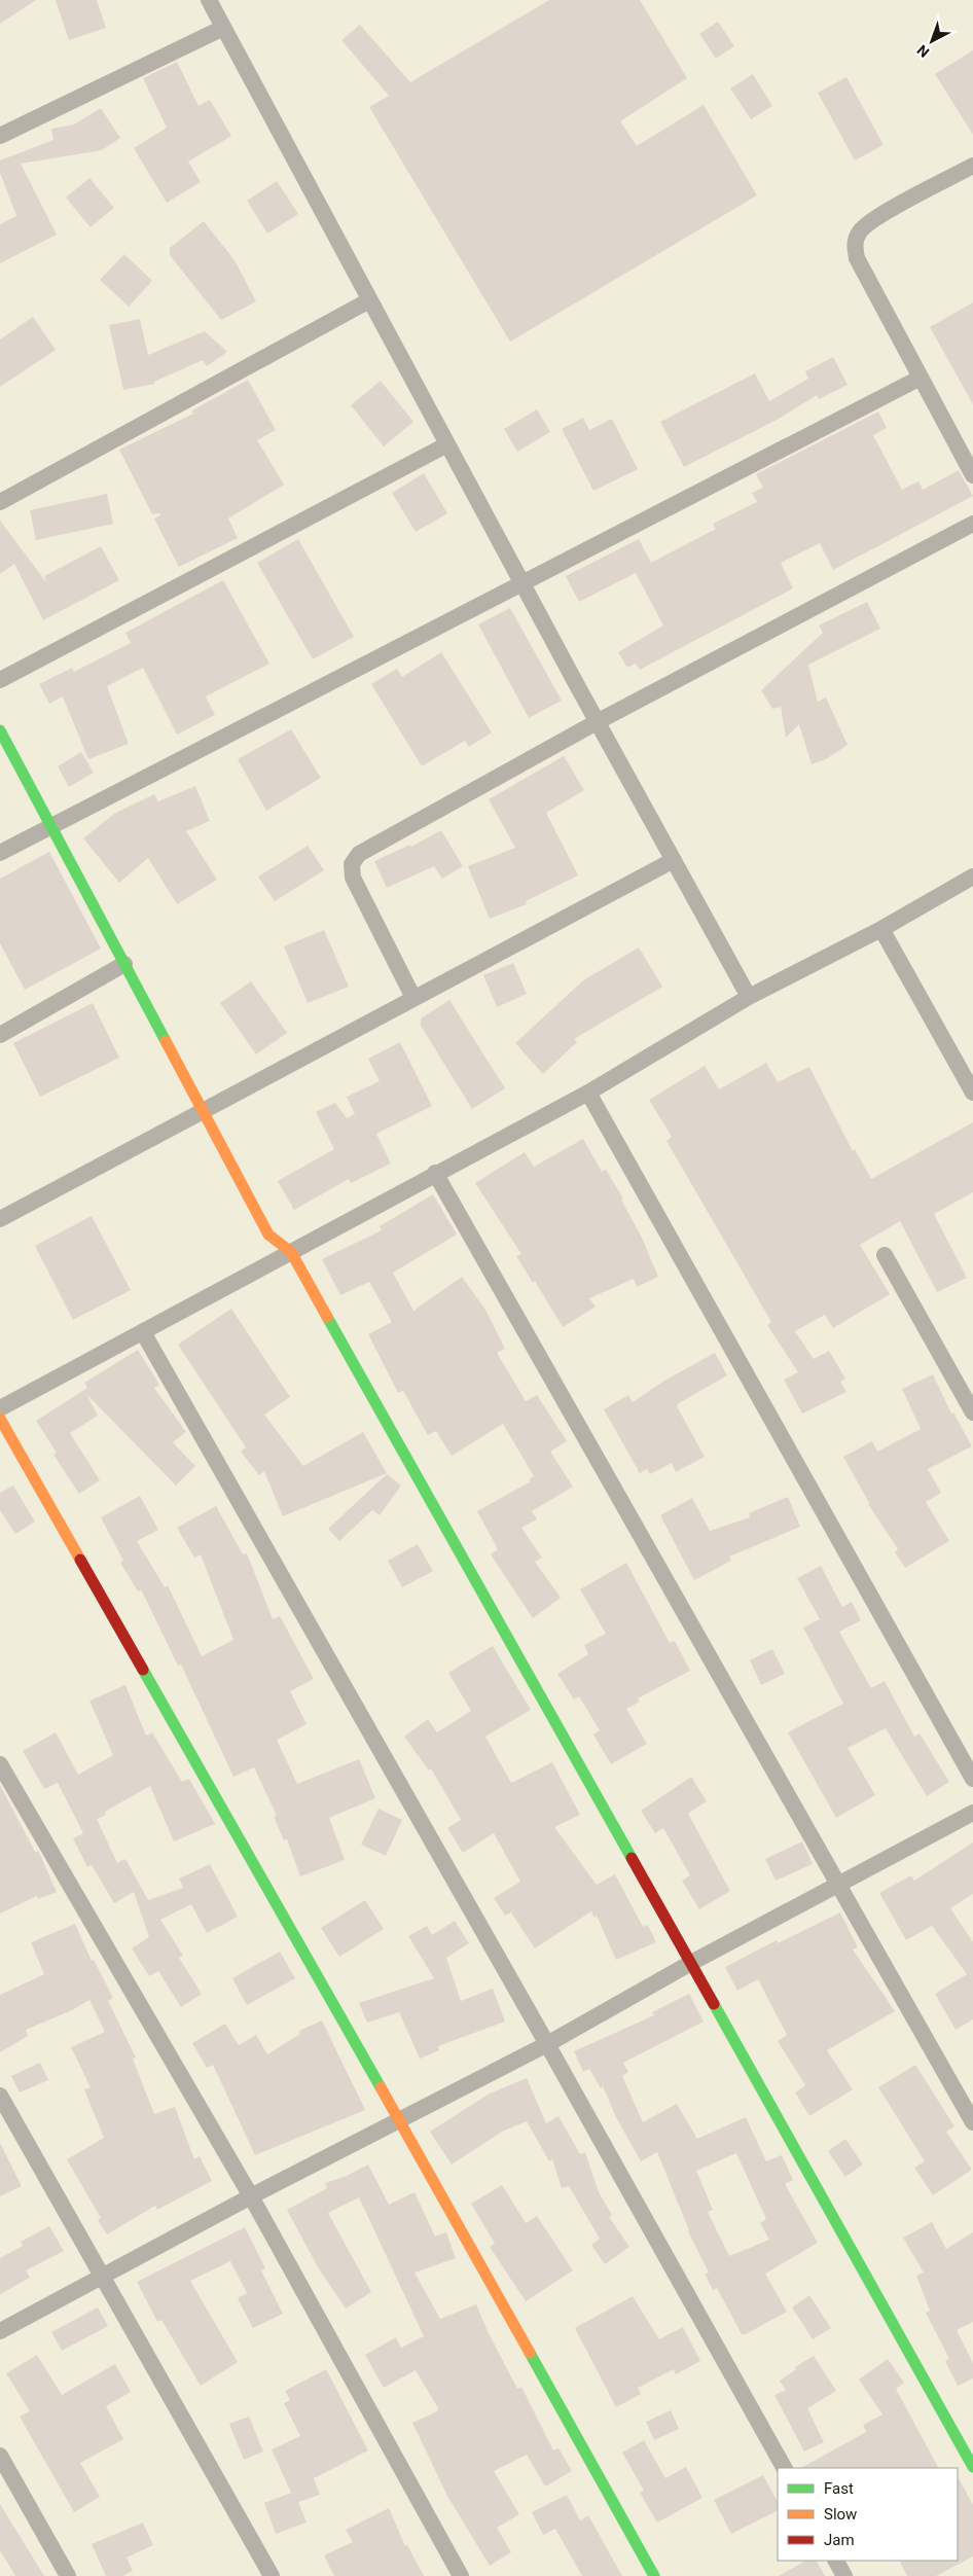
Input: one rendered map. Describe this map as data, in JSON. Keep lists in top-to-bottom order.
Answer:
{
  "legend": ["Fast", "Slow", "Jam"],
  "north": "bottom left"
}
